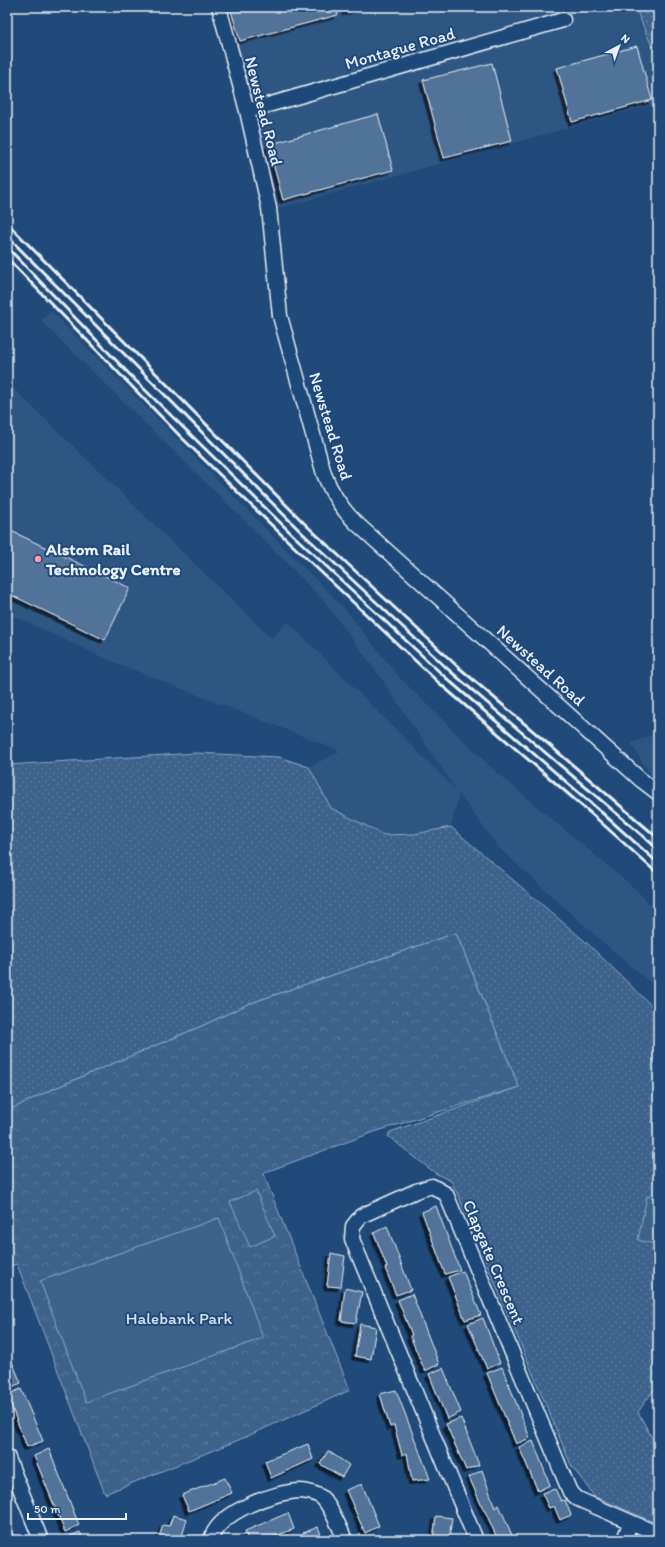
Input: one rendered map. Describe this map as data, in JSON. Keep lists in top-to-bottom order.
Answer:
{
  "streets": {
    "street": ["Montague Road", "Newstead Road", "Clapgate Crescent"]
  },
  "crossings": [
    ["Montague Road", "Newstead Road"]
  ],
  "parks": ["Halebank Park"],
  "places": ["Alstom Rail Technology Centre"],
  "scale_bar": "50 m",
  "north": "top right"
}
